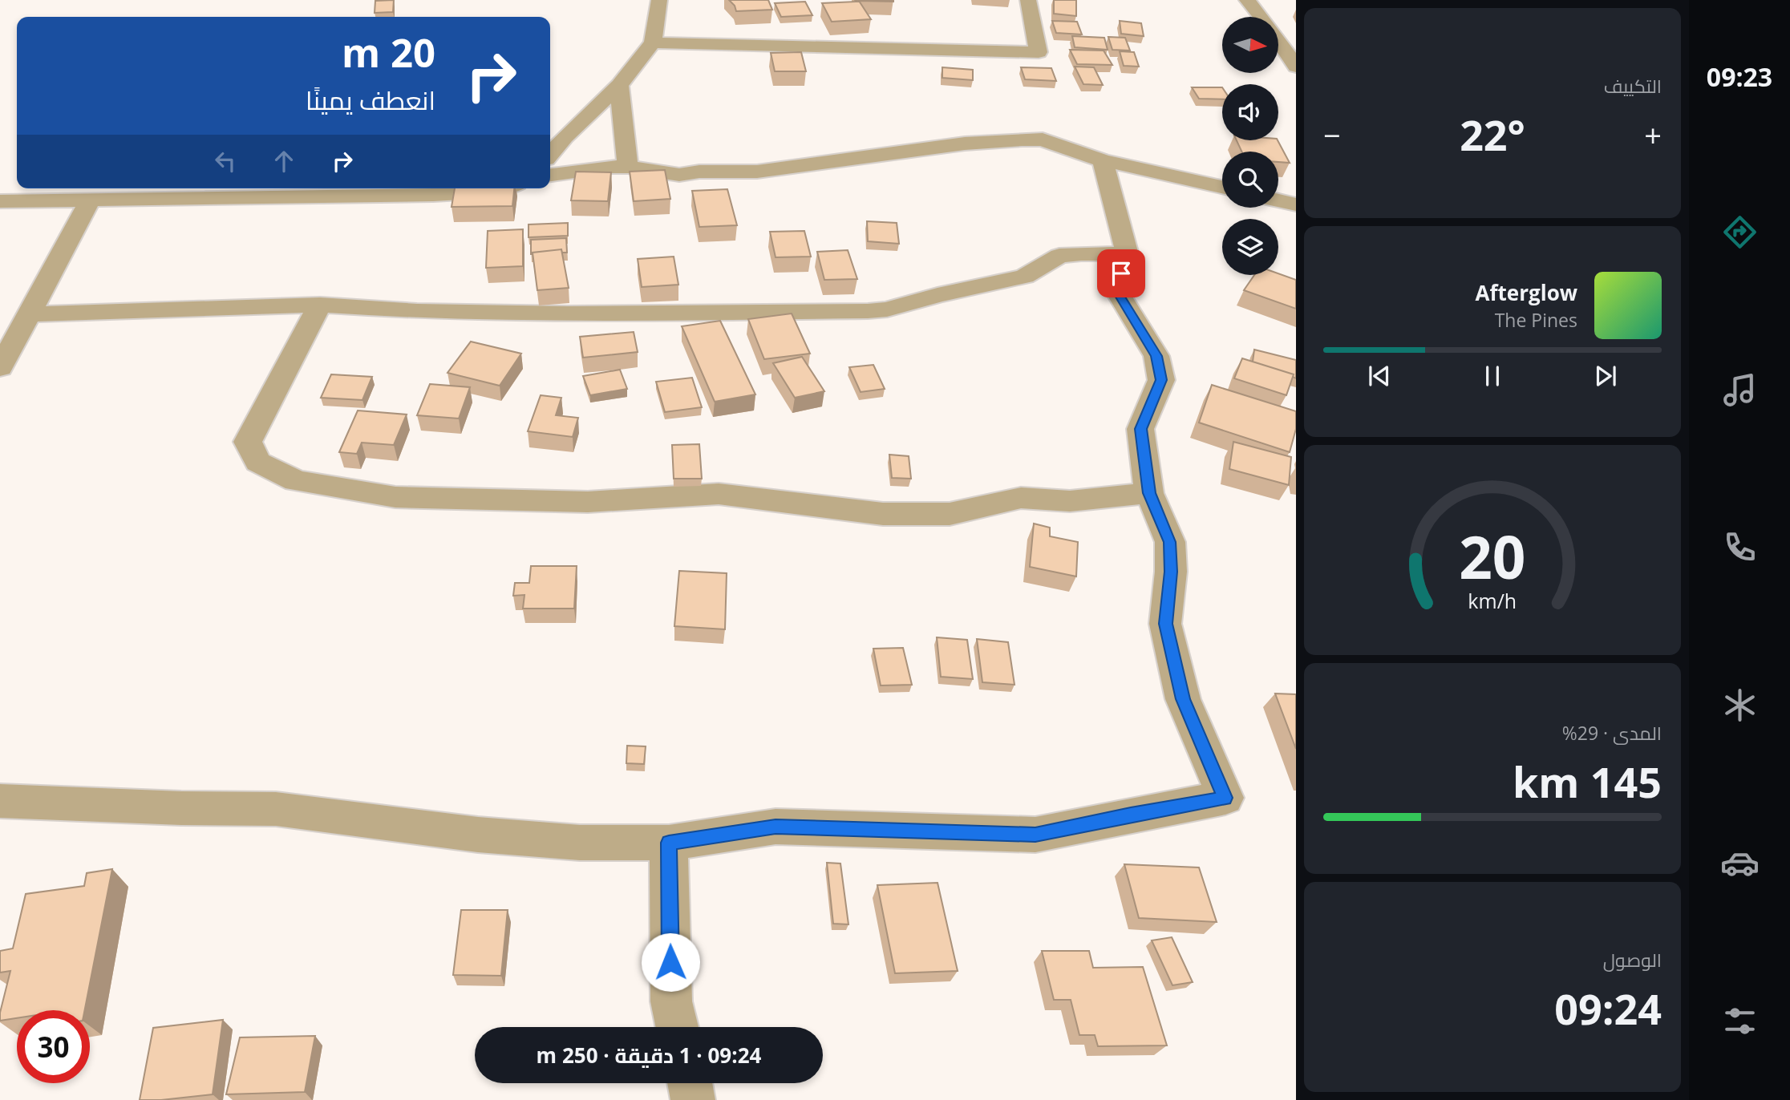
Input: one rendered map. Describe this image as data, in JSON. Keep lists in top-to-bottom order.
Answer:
{
  "north": "right",
  "page": {
    "tabs": "09:23",
    "tile": [
      "التكييف",
      ["المدى · 29%", "145 km"],
      ["الوصول", "09:24"]
    ],
    "turn": ["20 m", "انعطف يمينًا"],
    "heat": ["−", "22°", "+"],
    "song": ["Afterglow", "The Pines"],
    "limit": "30",
    "trip": "09:24 · 1 دقيقة · 250 m",
    "gauge": ["20", "km/h"]
  }
}
